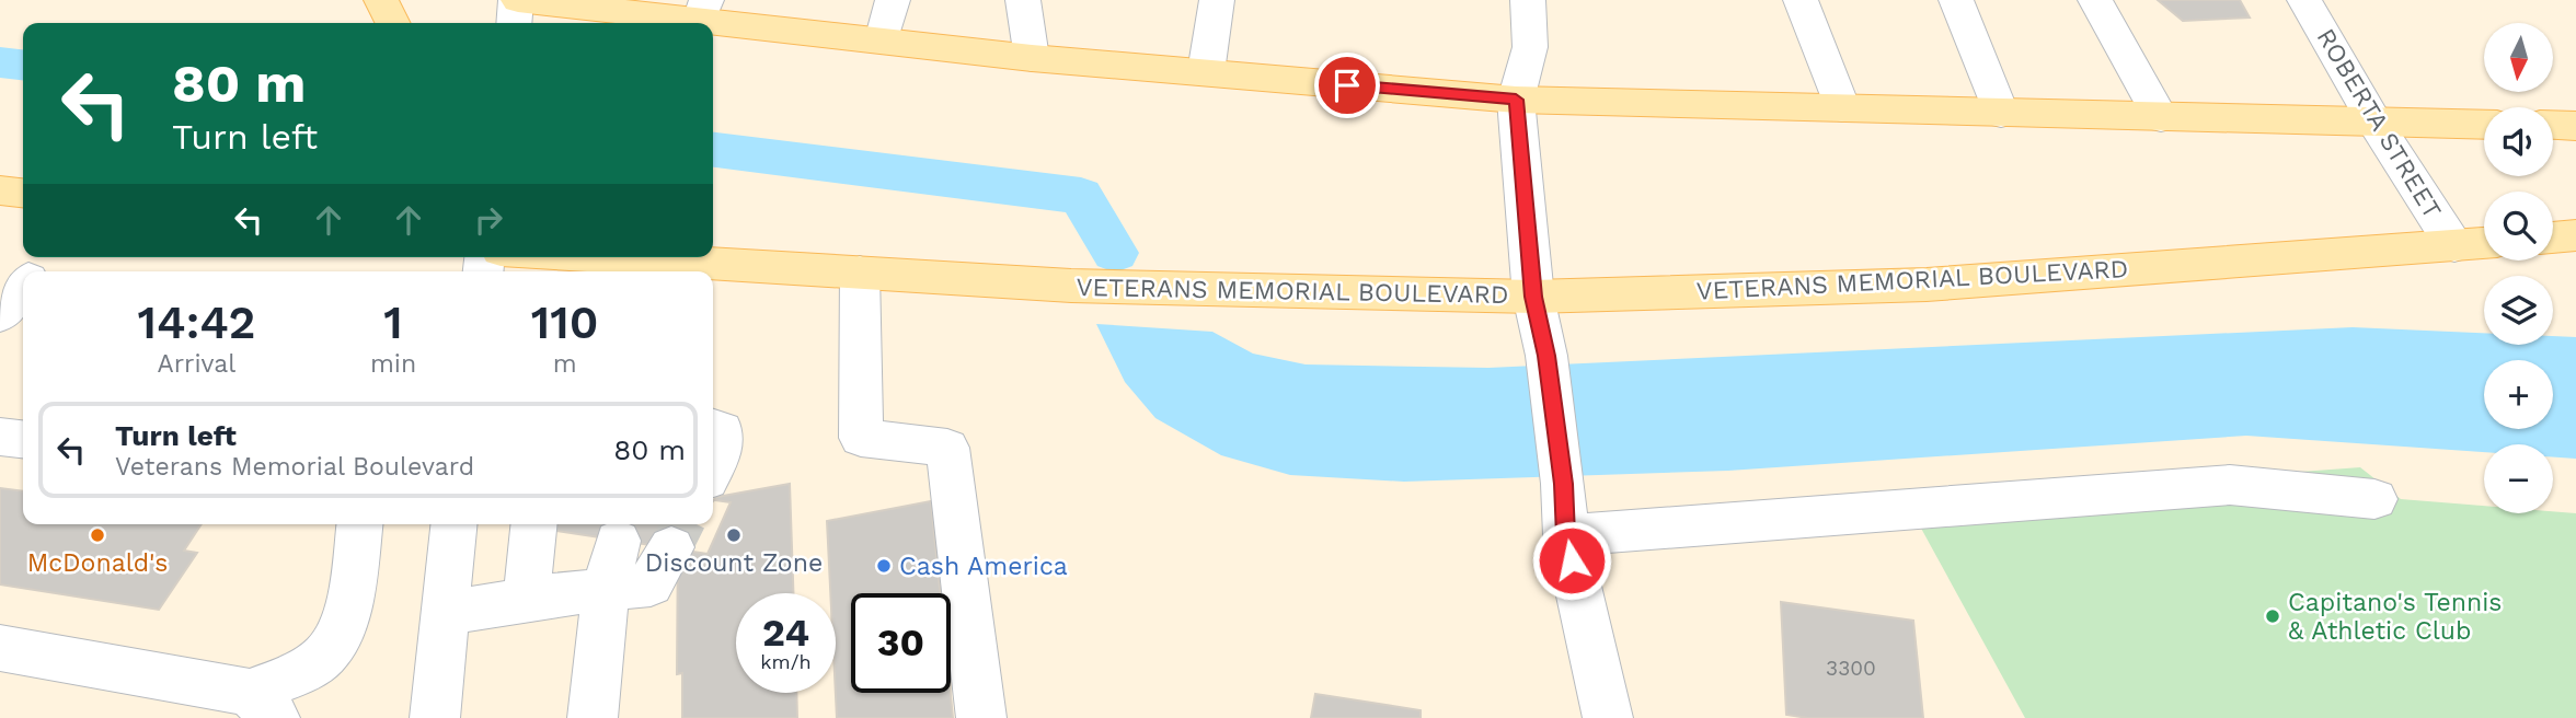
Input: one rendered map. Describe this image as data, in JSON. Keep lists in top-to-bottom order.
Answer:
{
  "streets": {
    "main road": ["VETERANS MEMORIAL BOULEVARD"],
    "street": ["ROBERTA STREET"]
  },
  "crossings": [
    ["ROBERTA STREET", "VETERANS MEMORIAL BOULEVARD"]
  ],
  "places": [
    "McDonald's",
    "Discount Zone",
    "Cash America",
    "Capitano's Tennis & Athletic Club"
  ],
  "house_numbers": ["3300"],
  "north": "bottom",
  "page": {
    "map_buttons": ["+", "−"],
    "turn": ["80 m", "Turn left"],
    "eta": [
      "14:42",
      "Arrival",
      "1",
      "min",
      "110",
      "m"
    ],
    "list": [
      {
        "name": "Turn left",
        "note": "Veterans Memorial Boulevard",
        "value": "80 m"
      }
    ],
    "speed": "24 km/h",
    "limit": "30"
  }
}
